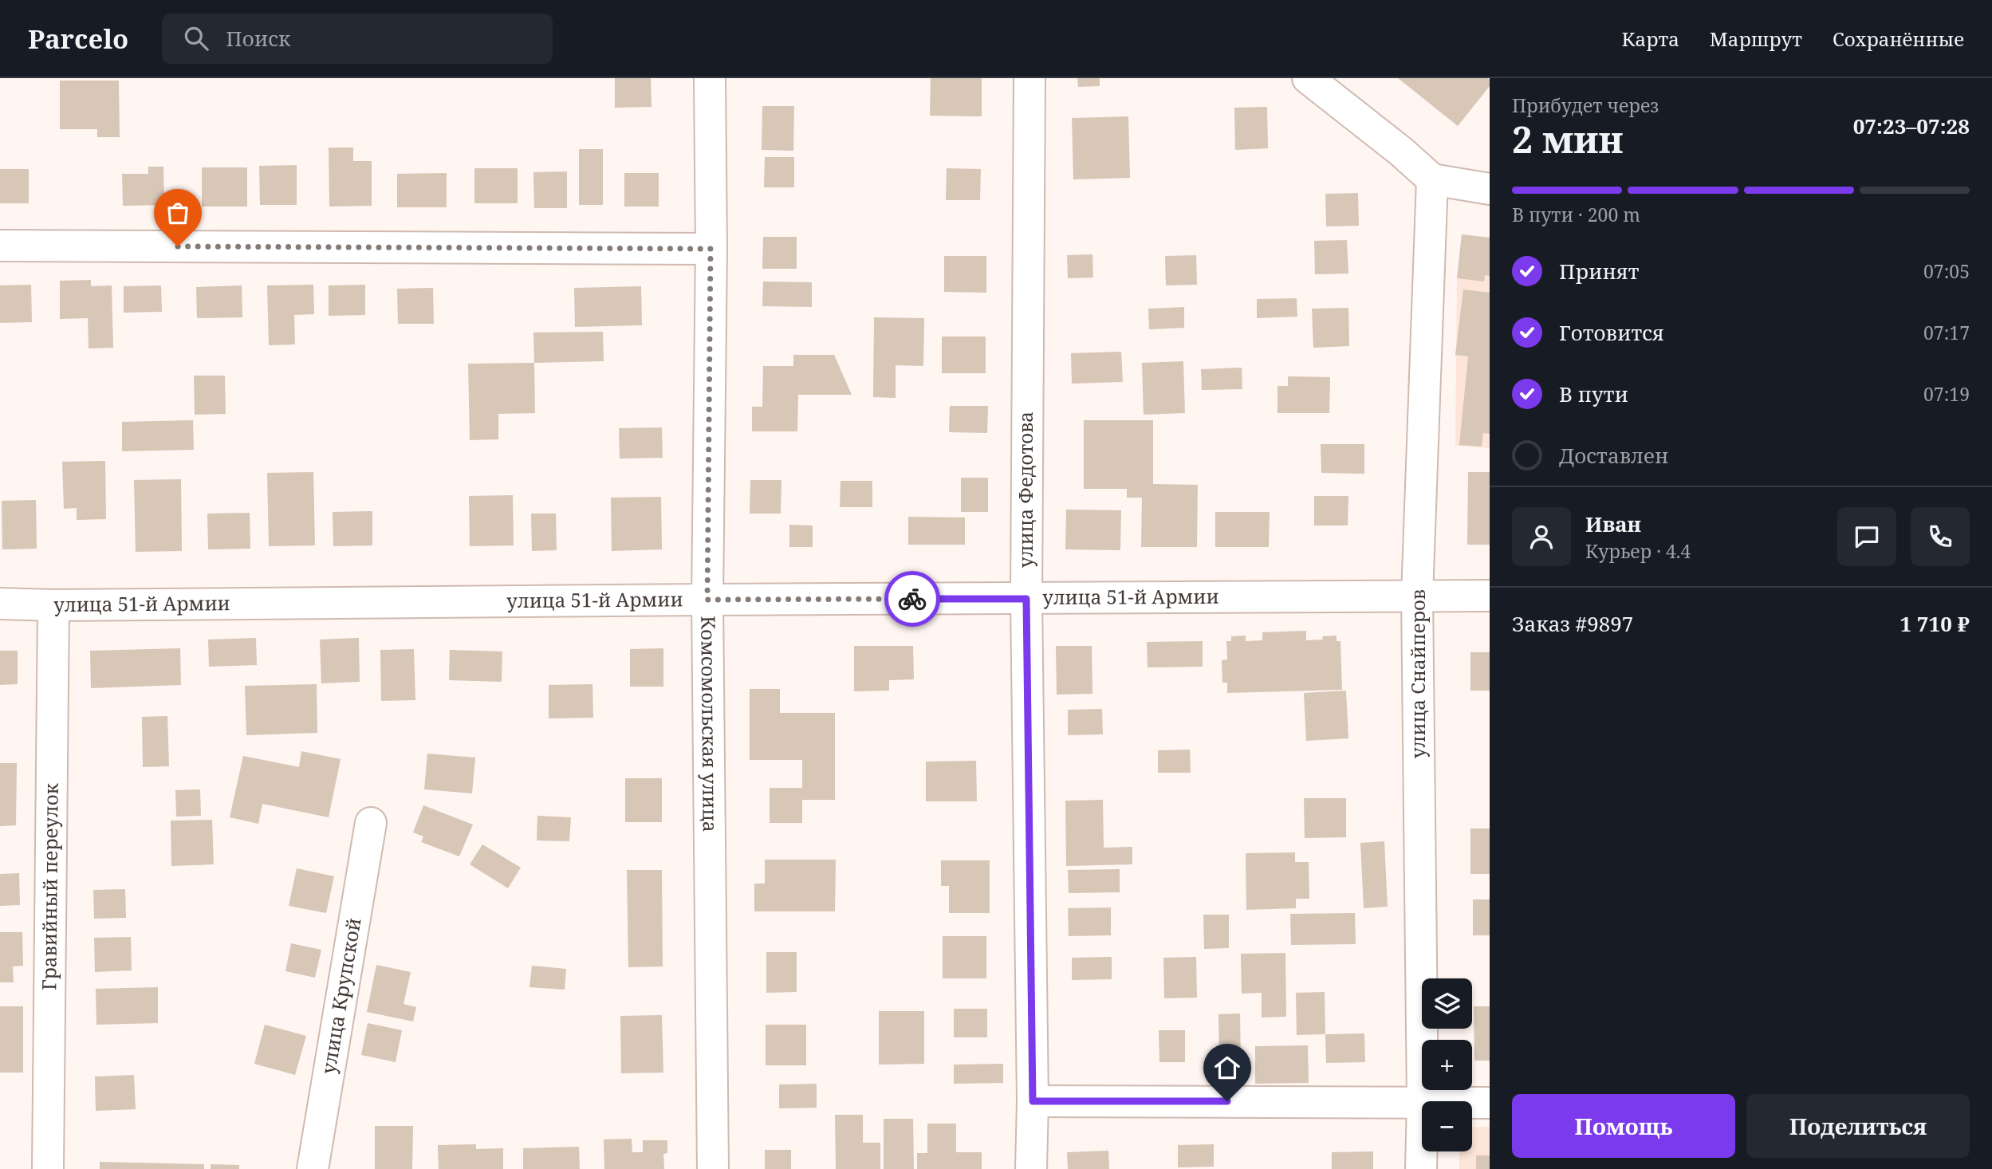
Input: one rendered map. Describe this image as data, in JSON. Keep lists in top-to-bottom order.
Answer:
{
  "streets": {
    "street": [
      "улица Федотова",
      "улица 51-й Армии",
      "улица Снайперов",
      "Комсомольская улица",
      "Гравийный переулок",
      "улица Крупской"
    ]
  },
  "crossings": [
    ["улица Федотова", "улица 51-й Армии"],
    ["улица 51-й Армии", "улица Снайперов"],
    ["улица 51-й Армии", "Комсомольская улица"],
    ["улица 51-й Армии", "Гравийный переулок"]
  ],
  "page": {
    "header": "Parcelo",
    "search": "Поиск",
    "nav": ["Карта", "Маршрут", "Сохранённые"],
    "heading": ["2 мин", "Прибудет через", "07:23–07:28"],
    "panel": [
      "Иван",
      "Курьер · 4.4",
      "Заказ #9897",
      "1 710 ₽"
    ],
    "bar": "В пути · 200 m",
    "list": [
      ["Принят", "07:05"],
      ["Готовится", "07:17"],
      ["В пути", "07:19"],
      "Доставлен"
    ],
    "map_buttons": ["+", "−"],
    "buttons": ["Помощь", "Поделиться"]
  }
}
